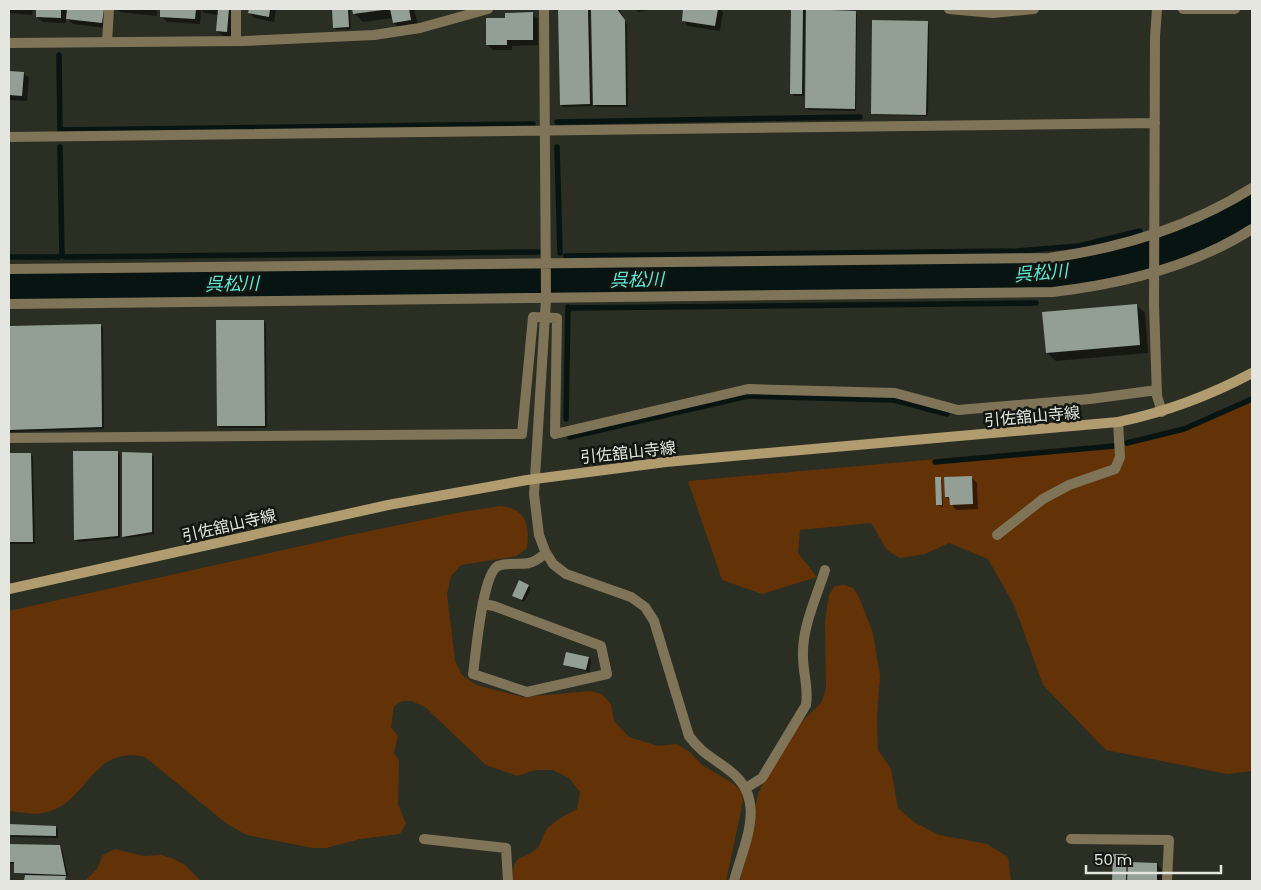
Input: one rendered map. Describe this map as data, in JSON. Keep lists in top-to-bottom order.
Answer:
{
  "streets": {
    "main road": ["引佐舘山寺線"]
  },
  "water": ["呉松川"],
  "scale_bar": "50 m"
}
